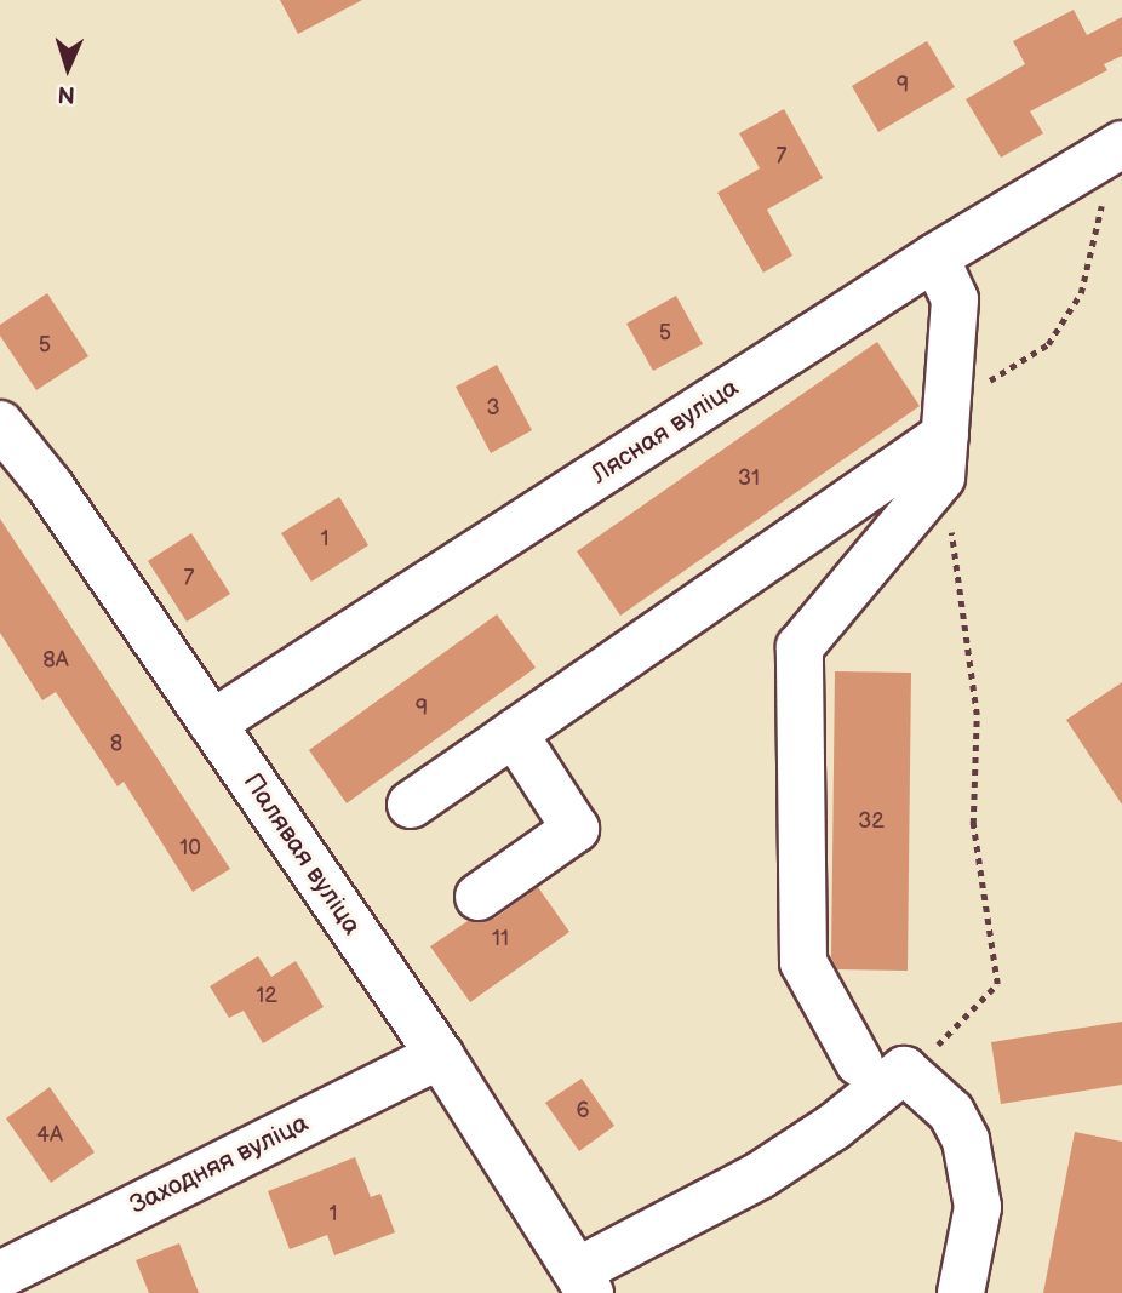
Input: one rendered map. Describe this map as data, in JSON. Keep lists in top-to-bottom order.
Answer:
{
  "streets": {
    "street": ["Лясная вуліца", "Палявая вуліца", "Заходняя вуліца"]
  },
  "crossings": [
    ["Лясная вуліца", "Палявая вуліца"],
    ["Палявая вуліца", "Заходняя вуліца"]
  ],
  "house_numbers": [
    "9",
    "7",
    "5",
    "5",
    "3",
    "31",
    "1",
    "7",
    "8А",
    "9",
    "8",
    "32",
    "10",
    "11",
    "12",
    "6",
    "4А",
    "1"
  ],
  "north": "bottom"
}
